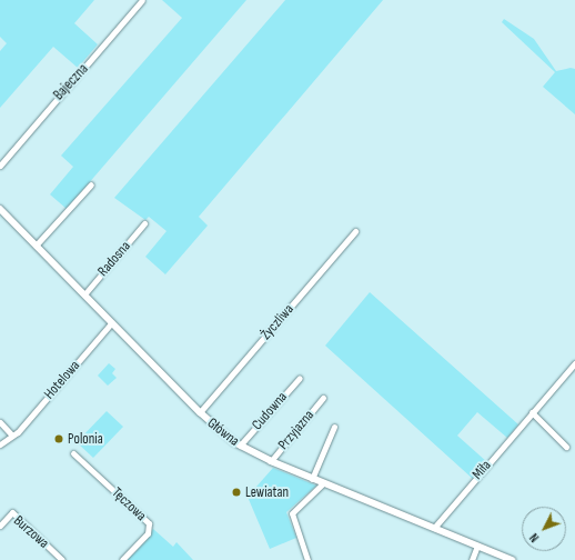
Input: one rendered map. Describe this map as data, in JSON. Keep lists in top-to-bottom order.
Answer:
{
  "streets": {
    "street": [
      "Bajeczna",
      "Radosna",
      "Życzliwa",
      "Hotelowa",
      "Cudowna",
      "Przyjazna",
      "Główna",
      "Miła",
      "Tęczowa",
      "Burzowa"
    ]
  },
  "crossings": [
    ["Radosna", "Główna"],
    ["Życzliwa", "Główna"],
    ["Hotelowa", "Główna"],
    ["Cudowna", "Główna"],
    ["Przyjazna", "Główna"],
    ["Główna", "Miła"]
  ],
  "places": ["Polonia", "Lewiatan"],
  "north": "bottom left"
}
